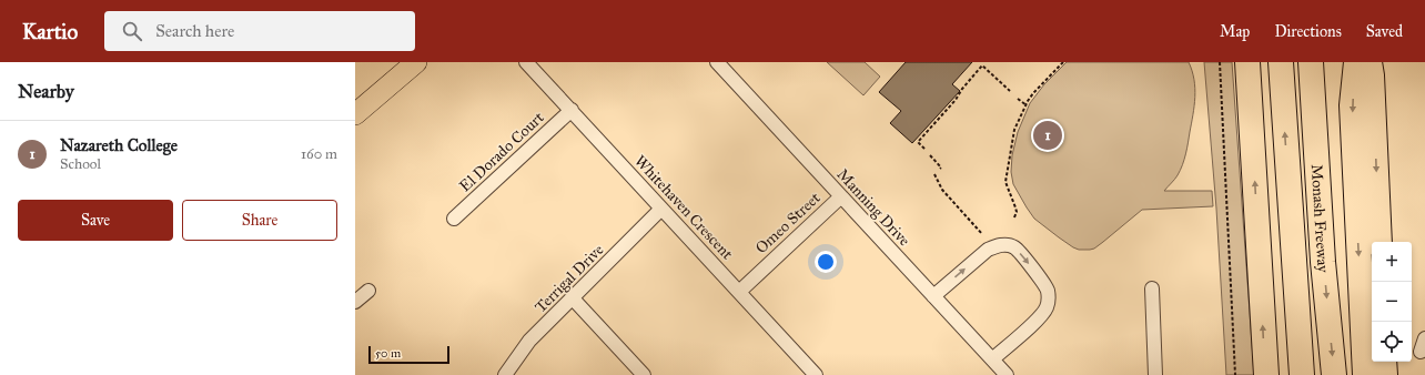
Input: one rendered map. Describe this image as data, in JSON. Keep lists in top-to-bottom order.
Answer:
{
  "streets": {
    "highway": ["Monash Freeway"],
    "street": [
      "El Dorado Court",
      "Whitehaven Crescent",
      "Manning Drive",
      "Omeo Street",
      "Terrigal Drive"
    ]
  },
  "crossings": [
    ["El Dorado Court", "Whitehaven Crescent"],
    ["Whitehaven Crescent", "Omeo Street"],
    ["Whitehaven Crescent", "Terrigal Drive"],
    ["Manning Drive", "Omeo Street"]
  ],
  "scale_bar": "50 m",
  "page": {
    "header": "Kartio",
    "search": "Search here",
    "nav": ["Map", "Directions", "Saved"],
    "heading": "Nearby",
    "pins": "1",
    "list": [
      {
        "mark": "1",
        "name": "Nazareth College",
        "note": "School",
        "value": "160 m"
      }
    ],
    "buttons": ["Save", "Share"],
    "map_buttons": ["+", "−"],
    "scale": "50 m"
  }
}
